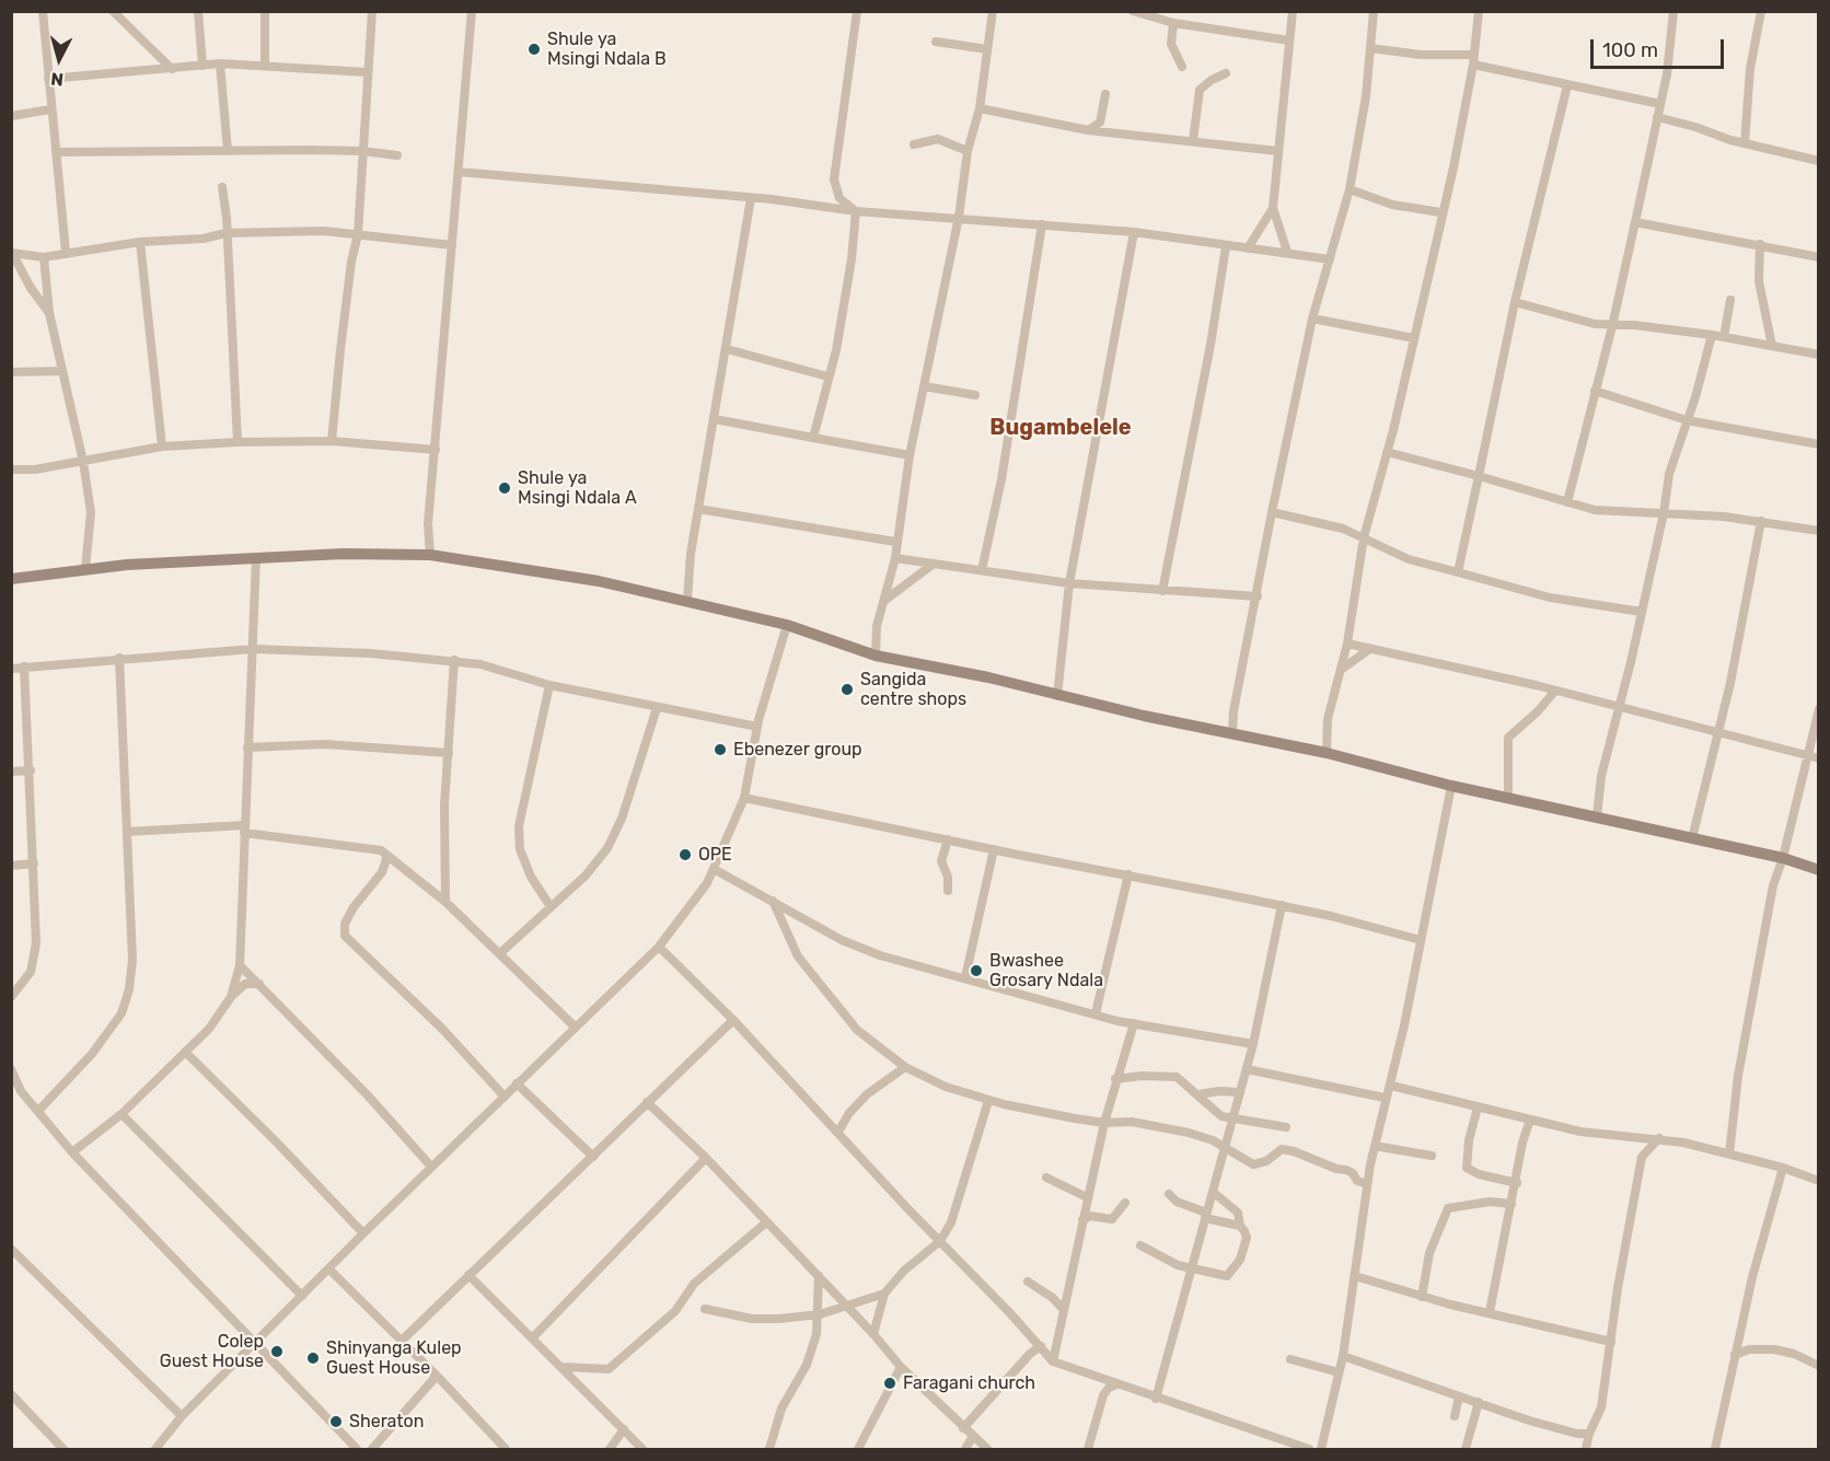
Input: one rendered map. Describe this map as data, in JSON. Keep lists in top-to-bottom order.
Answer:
{
  "districts": ["Bugambelele"],
  "places": [
    "Shule ya Msingi Ndala B",
    "Shule ya Msingi Ndala A",
    "Sangida centre shops",
    "Ebenezer group",
    "OPE",
    "Bwashee Grosary Ndala",
    "Colep Guest House",
    "Shinyanga Kulep Guest House",
    "Faragani church",
    "Sheraton"
  ],
  "scale_bar": "100 m",
  "north": "bottom"
}
